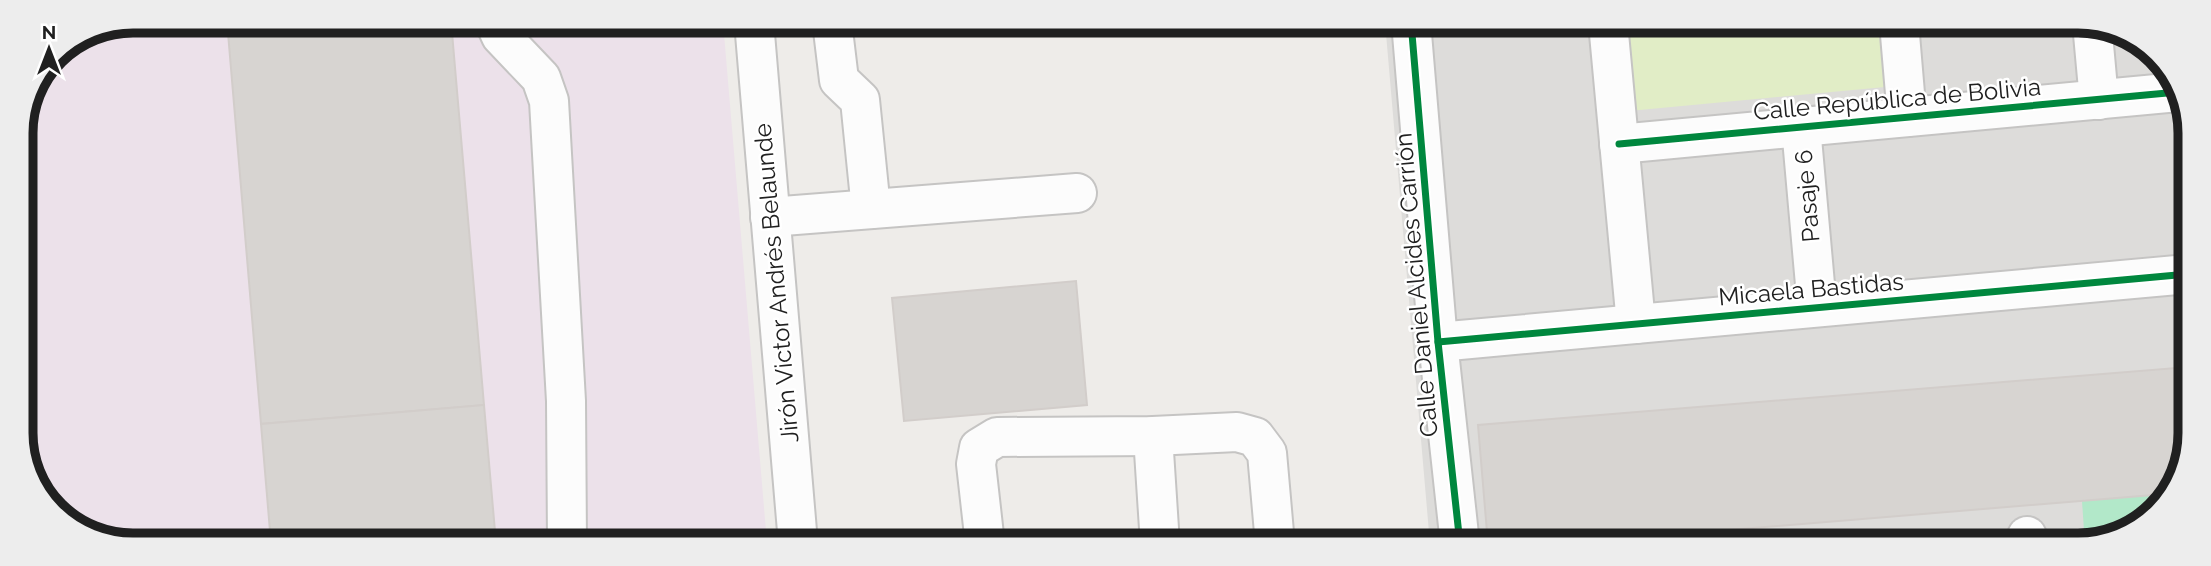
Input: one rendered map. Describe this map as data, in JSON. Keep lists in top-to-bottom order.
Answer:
{
  "streets": {
    "street": [
      "Calle República de Bolivia",
      "Pasaje 6",
      "Jirón Victor Andrés Belaunde",
      "Calle Daniel Alcides Carrión",
      "Micaela Bastidas"
    ]
  },
  "crossings": [
    ["Calle República de Bolivia", "Pasaje 6"],
    ["Pasaje 6", "Micaela Bastidas"],
    ["Calle Daniel Alcides Carrión", "Micaela Bastidas"]
  ],
  "north": "top"
}
